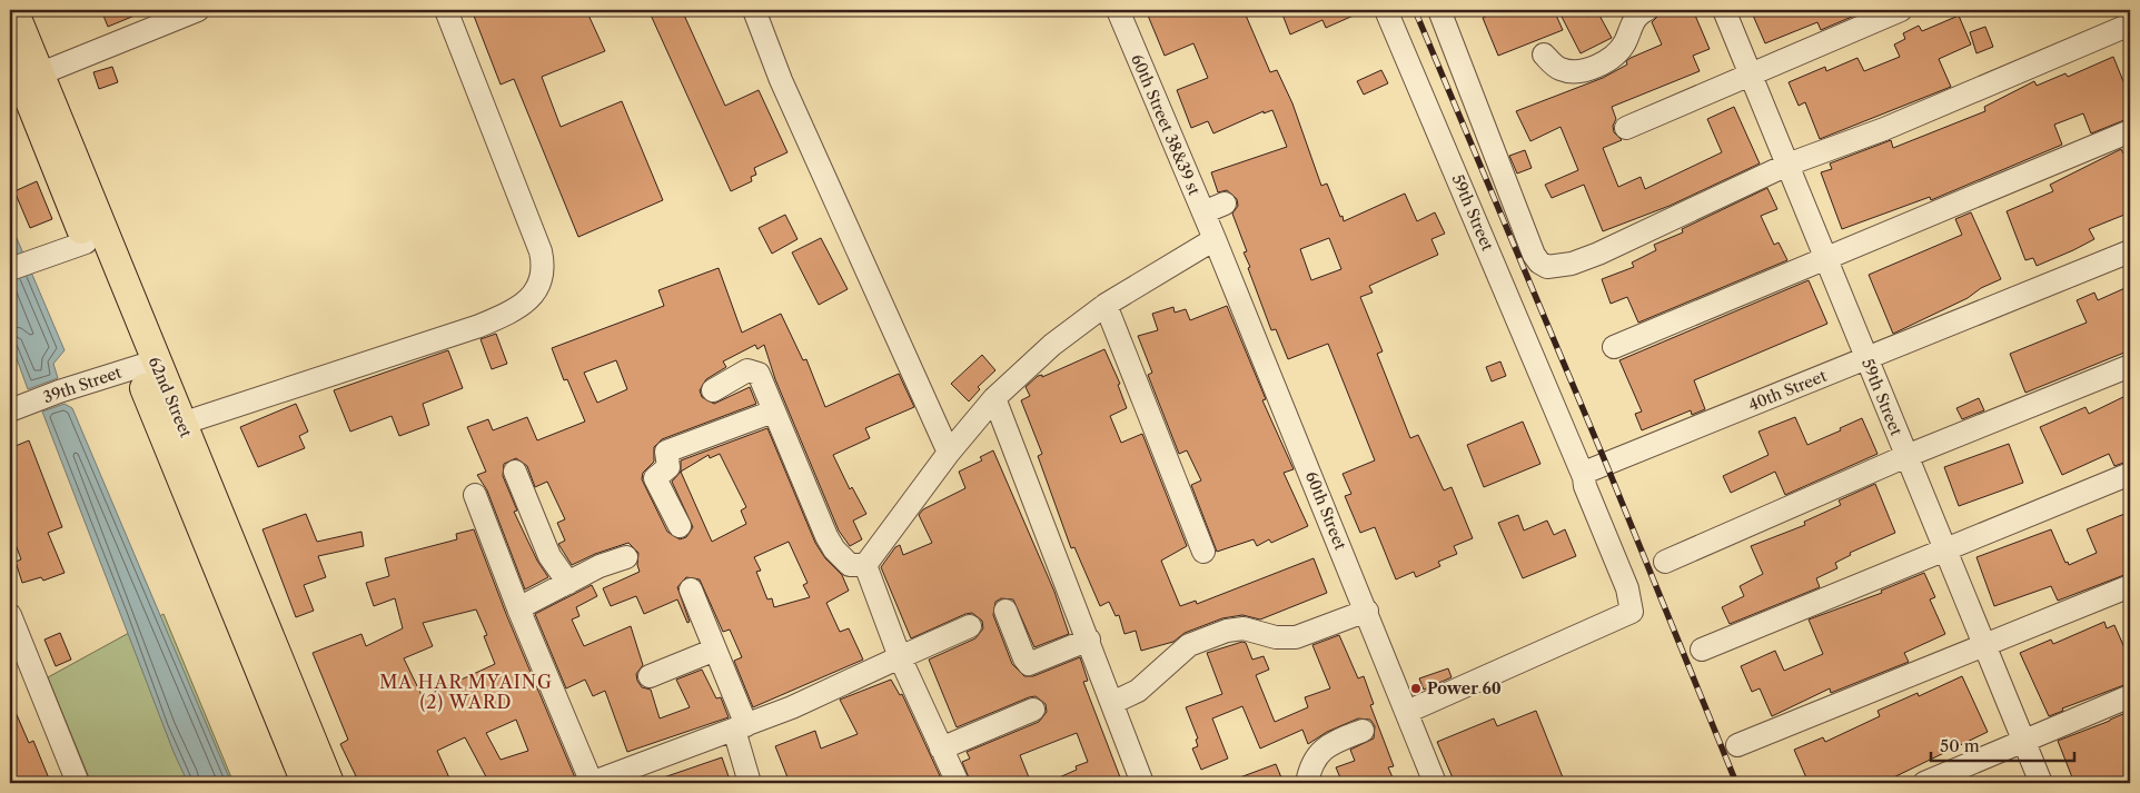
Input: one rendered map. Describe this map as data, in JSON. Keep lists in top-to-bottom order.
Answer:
{
  "streets": {
    "main road": ["62nd Street"],
    "street": [
      "60th Street 38&39 st",
      "59th Street",
      "39th Street",
      "40th Street",
      "60th Street"
    ]
  },
  "crossings": [
    ["60th Street 38&39 st", "60th Street"],
    ["59th Street", "40th Street"],
    ["39th Street", "62nd Street"]
  ],
  "districts": ["MA HAR MYAING (2) WARD"],
  "places": ["Power 60"],
  "scale_bar": "50 m"
}
